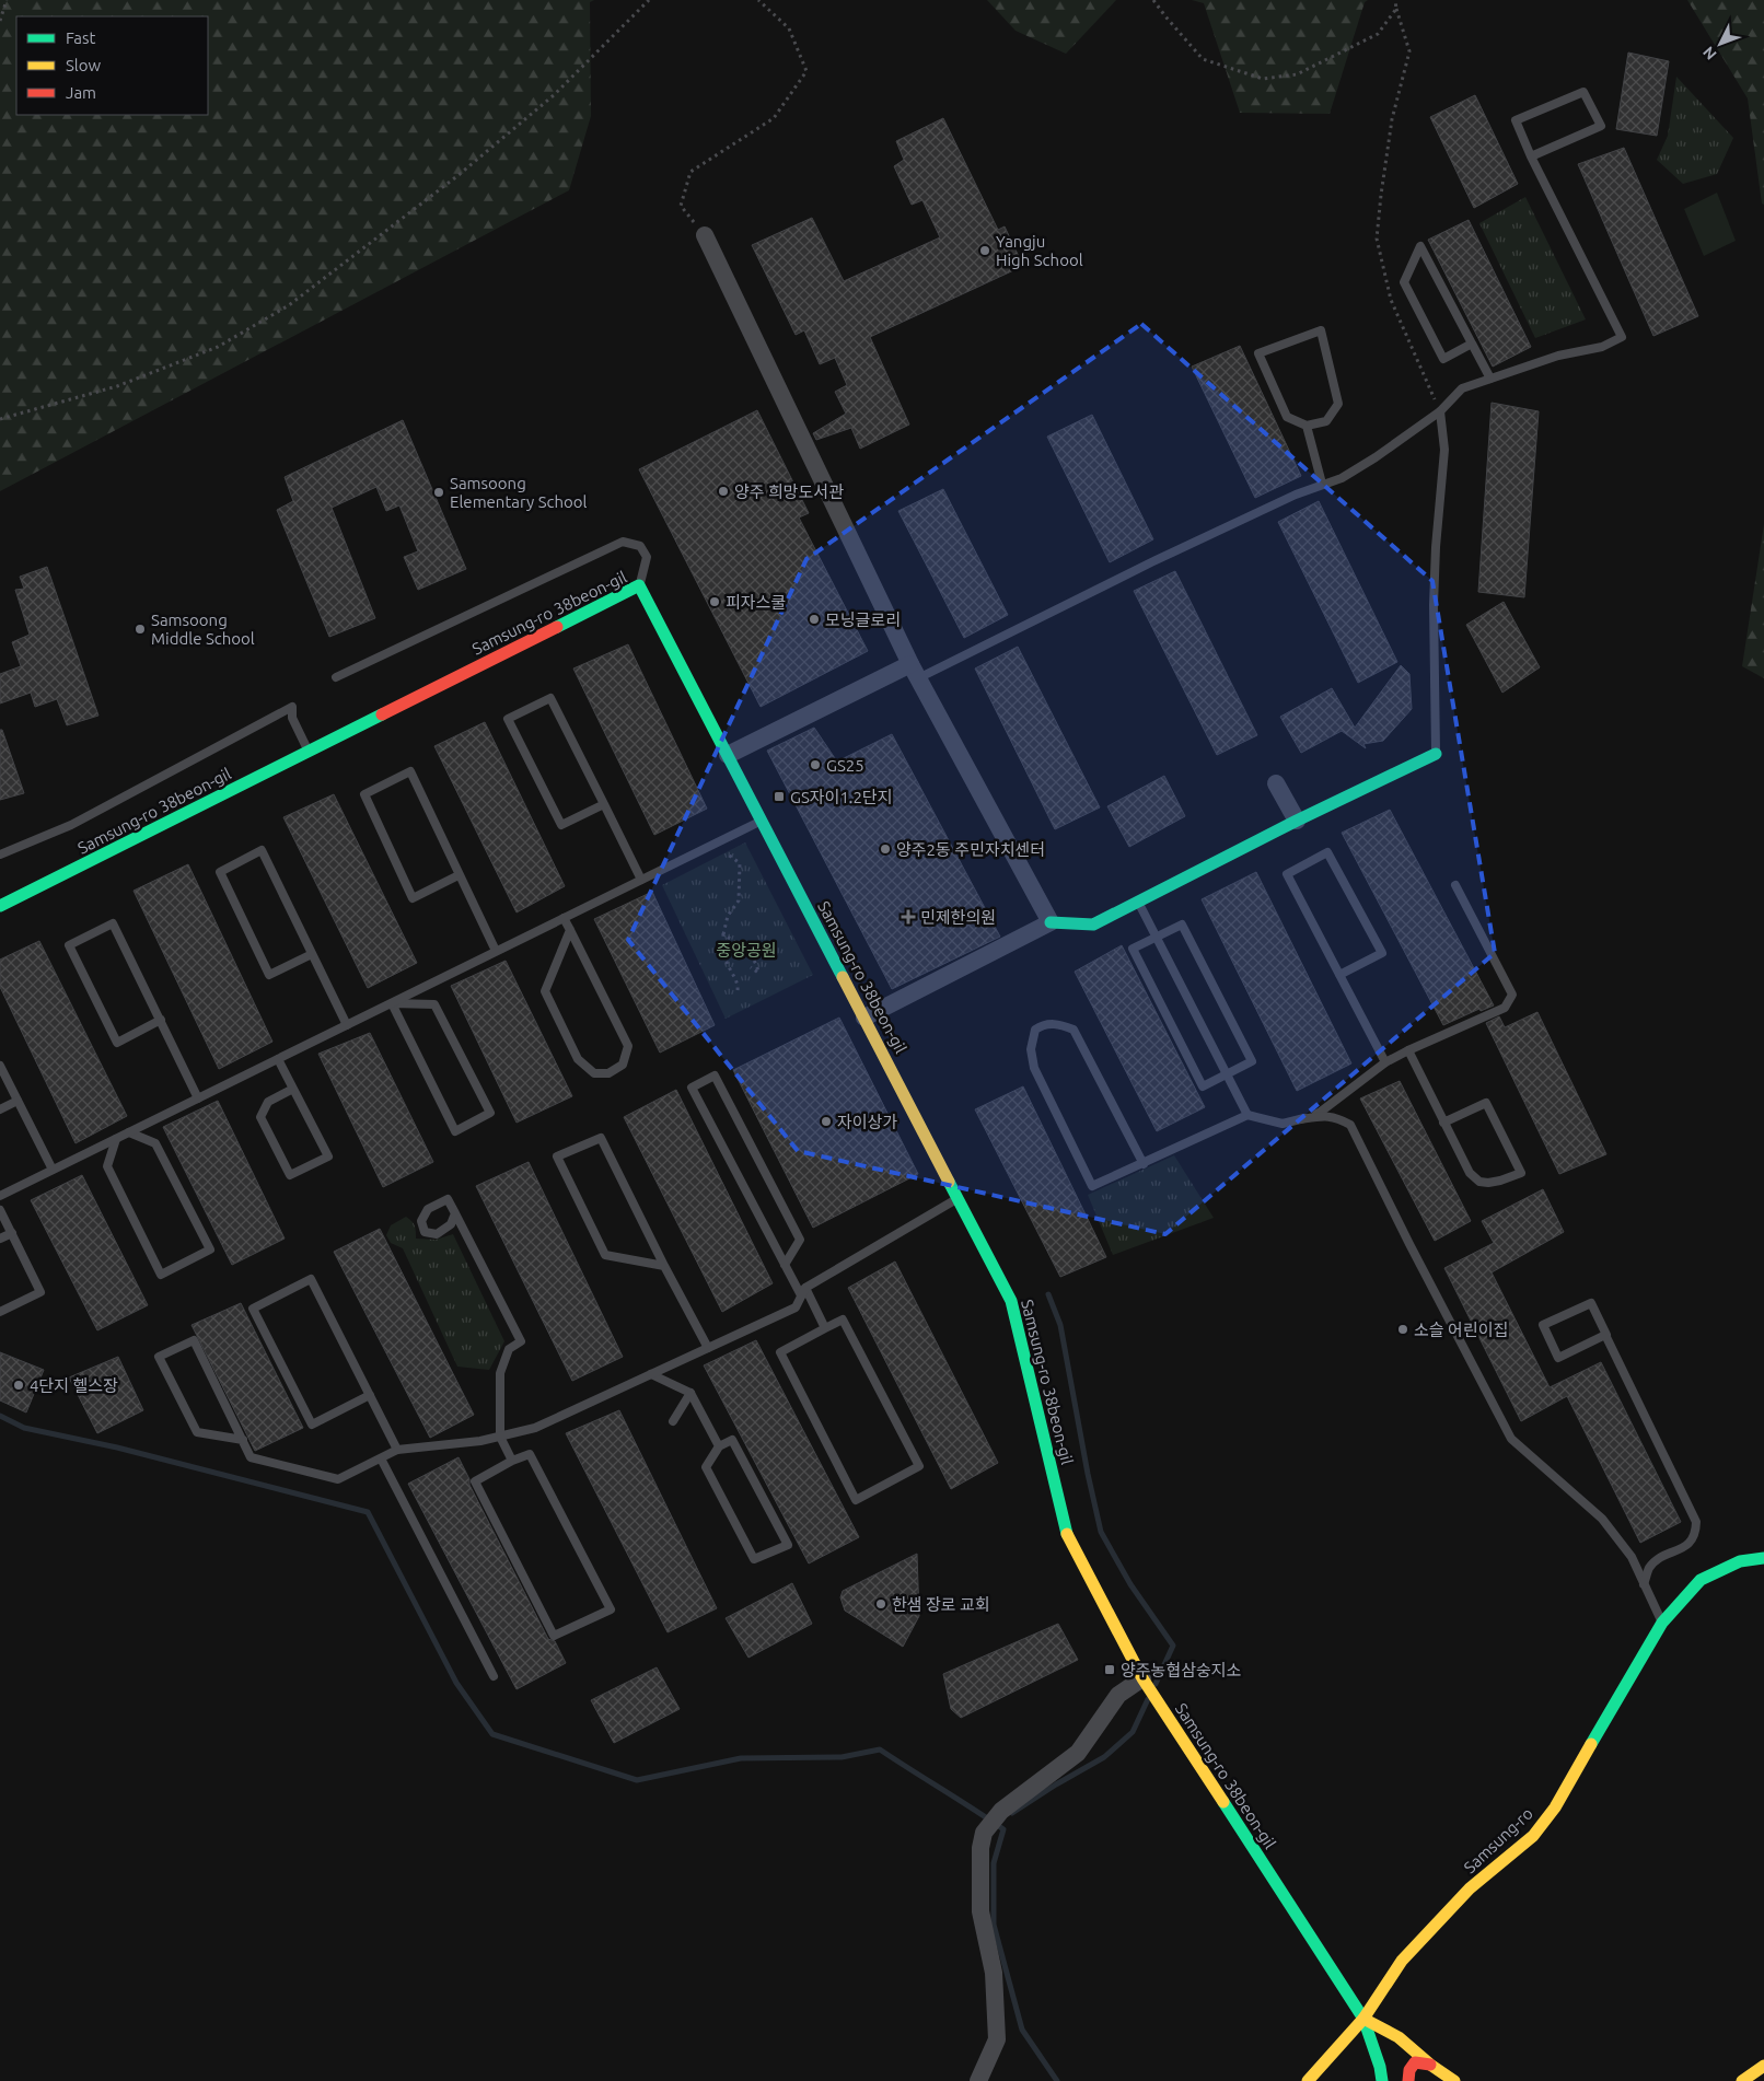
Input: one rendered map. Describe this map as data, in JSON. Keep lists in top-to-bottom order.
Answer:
{
  "streets": {
    "street": ["Samsung-ro 38beon-gil", "Samsung-ro"]
  },
  "crossings": [
    ["Samsung-ro 38beon-gil", "Samsung-ro"]
  ],
  "parks": ["중앙공원"],
  "places": {
    "other": [
      "Yangju High School",
      "양주 희망도서관",
      "Samsoong Elementary School",
      "피자스쿨",
      "모닝글로리",
      "Samsoong Middle School",
      "GS25",
      "양주2동 주민자치센터",
      "자이상가",
      "소슬 어린이집",
      "4단지 헬스장",
      "한샘 장로 교회"
    ],
    "transit": ["GS자이1.2단지", "양주농협삼숭지소"],
    "health": ["민제한의원"]
  },
  "legend": ["Fast", "Slow", "Jam"],
  "north": "bottom left"
}
